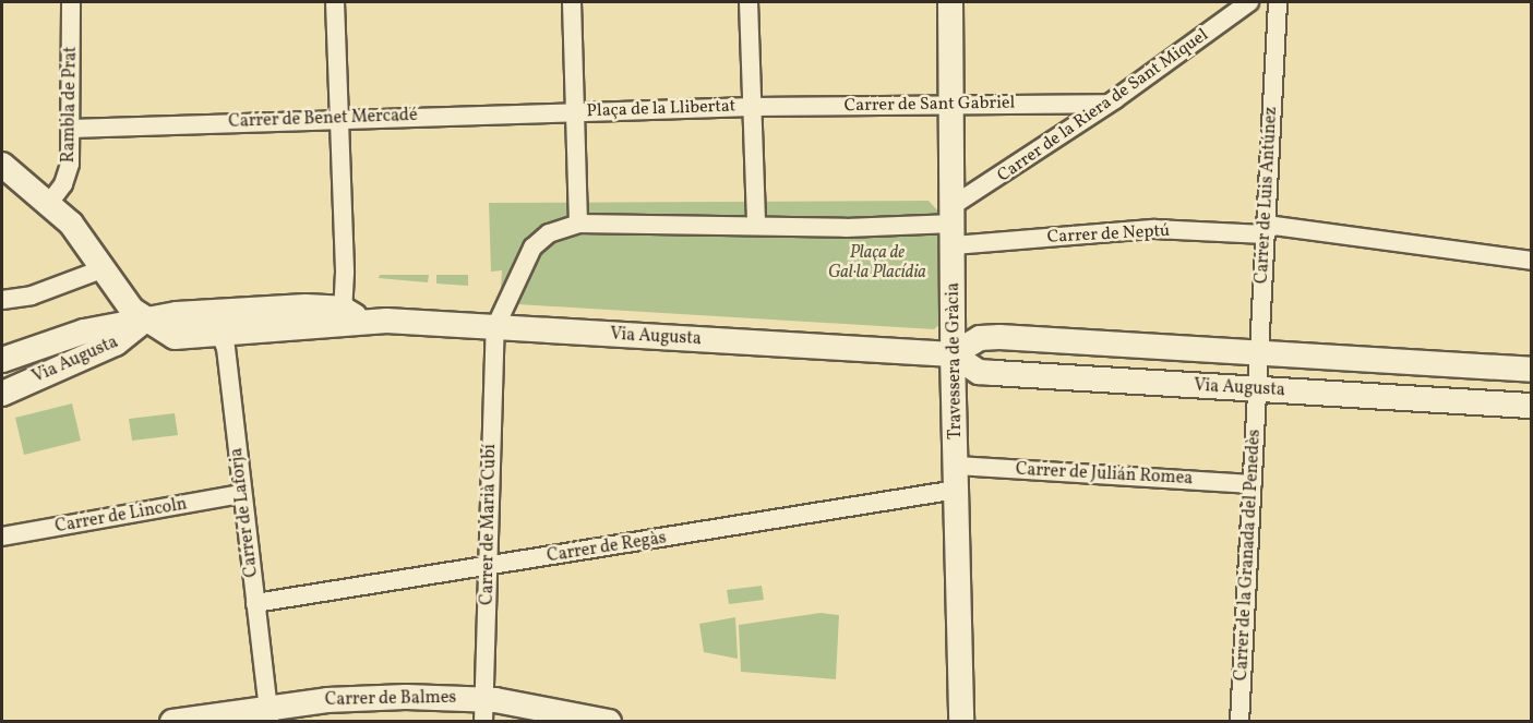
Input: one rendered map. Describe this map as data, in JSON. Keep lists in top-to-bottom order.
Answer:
{
  "streets": {
    "main road": ["Via Augusta", "Travessera de Gràcia", "Carrer de Balmes"],
    "street": [
      "Rambla de Prat",
      "Carrer de Sant Gabriel",
      "Carrer de la Riera de Sant Miquel",
      "Plaça de la Llibertat",
      "Carrer de Benet Mercadé",
      "Carrer de Luis Antúnez",
      "Carrer de Neptú",
      "Carrer de Julián Romea",
      "Carrer de Laforja",
      "Carrer de Lincoln",
      "Carrer de Marià Cubí",
      "Carrer de Regàs",
      "Carrer de la Granada del Penedès"
    ]
  },
  "crossings": [
    ["Rambla de Prat", "Carrer de Benet Mercadé"],
    ["Carrer de Sant Gabriel", "Carrer de la Riera de Sant Miquel"],
    ["Carrer de Sant Gabriel", "Plaça de la Llibertat"],
    ["Carrer de Sant Gabriel", "Travessera de Gràcia"],
    ["Carrer de la Riera de Sant Miquel", "Carrer de Neptú"],
    ["Carrer de la Riera de Sant Miquel", "Travessera de Gràcia"],
    ["Plaça de la Llibertat", "Carrer de Benet Mercadé"],
    ["Carrer de Luis Antúnez", "Carrer de Neptú"],
    ["Carrer de Luis Antúnez", "Via Augusta"],
    ["Carrer de Luis Antúnez", "Carrer de la Granada del Penedès"],
    ["Carrer de Neptú", "Travessera de Gràcia"],
    ["Via Augusta", "Travessera de Gràcia"],
    ["Via Augusta", "Carrer de Laforja"],
    ["Via Augusta", "Carrer de Marià Cubí"],
    ["Via Augusta", "Carrer de la Granada del Penedès"],
    ["Travessera de Gràcia", "Carrer de Julián Romea"],
    ["Travessera de Gràcia", "Carrer de Regàs"],
    ["Carrer de Julián Romea", "Carrer de Regàs"],
    ["Carrer de Julián Romea", "Carrer de la Granada del Penedès"],
    ["Carrer de Laforja", "Carrer de Lincoln"],
    ["Carrer de Laforja", "Carrer de Regàs"],
    ["Carrer de Laforja", "Carrer de Balmes"],
    ["Carrer de Marià Cubí", "Carrer de Regàs"],
    ["Carrer de Marià Cubí", "Carrer de Balmes"]
  ],
  "parks": ["Plaça de Gal·la Placídia"]
}
